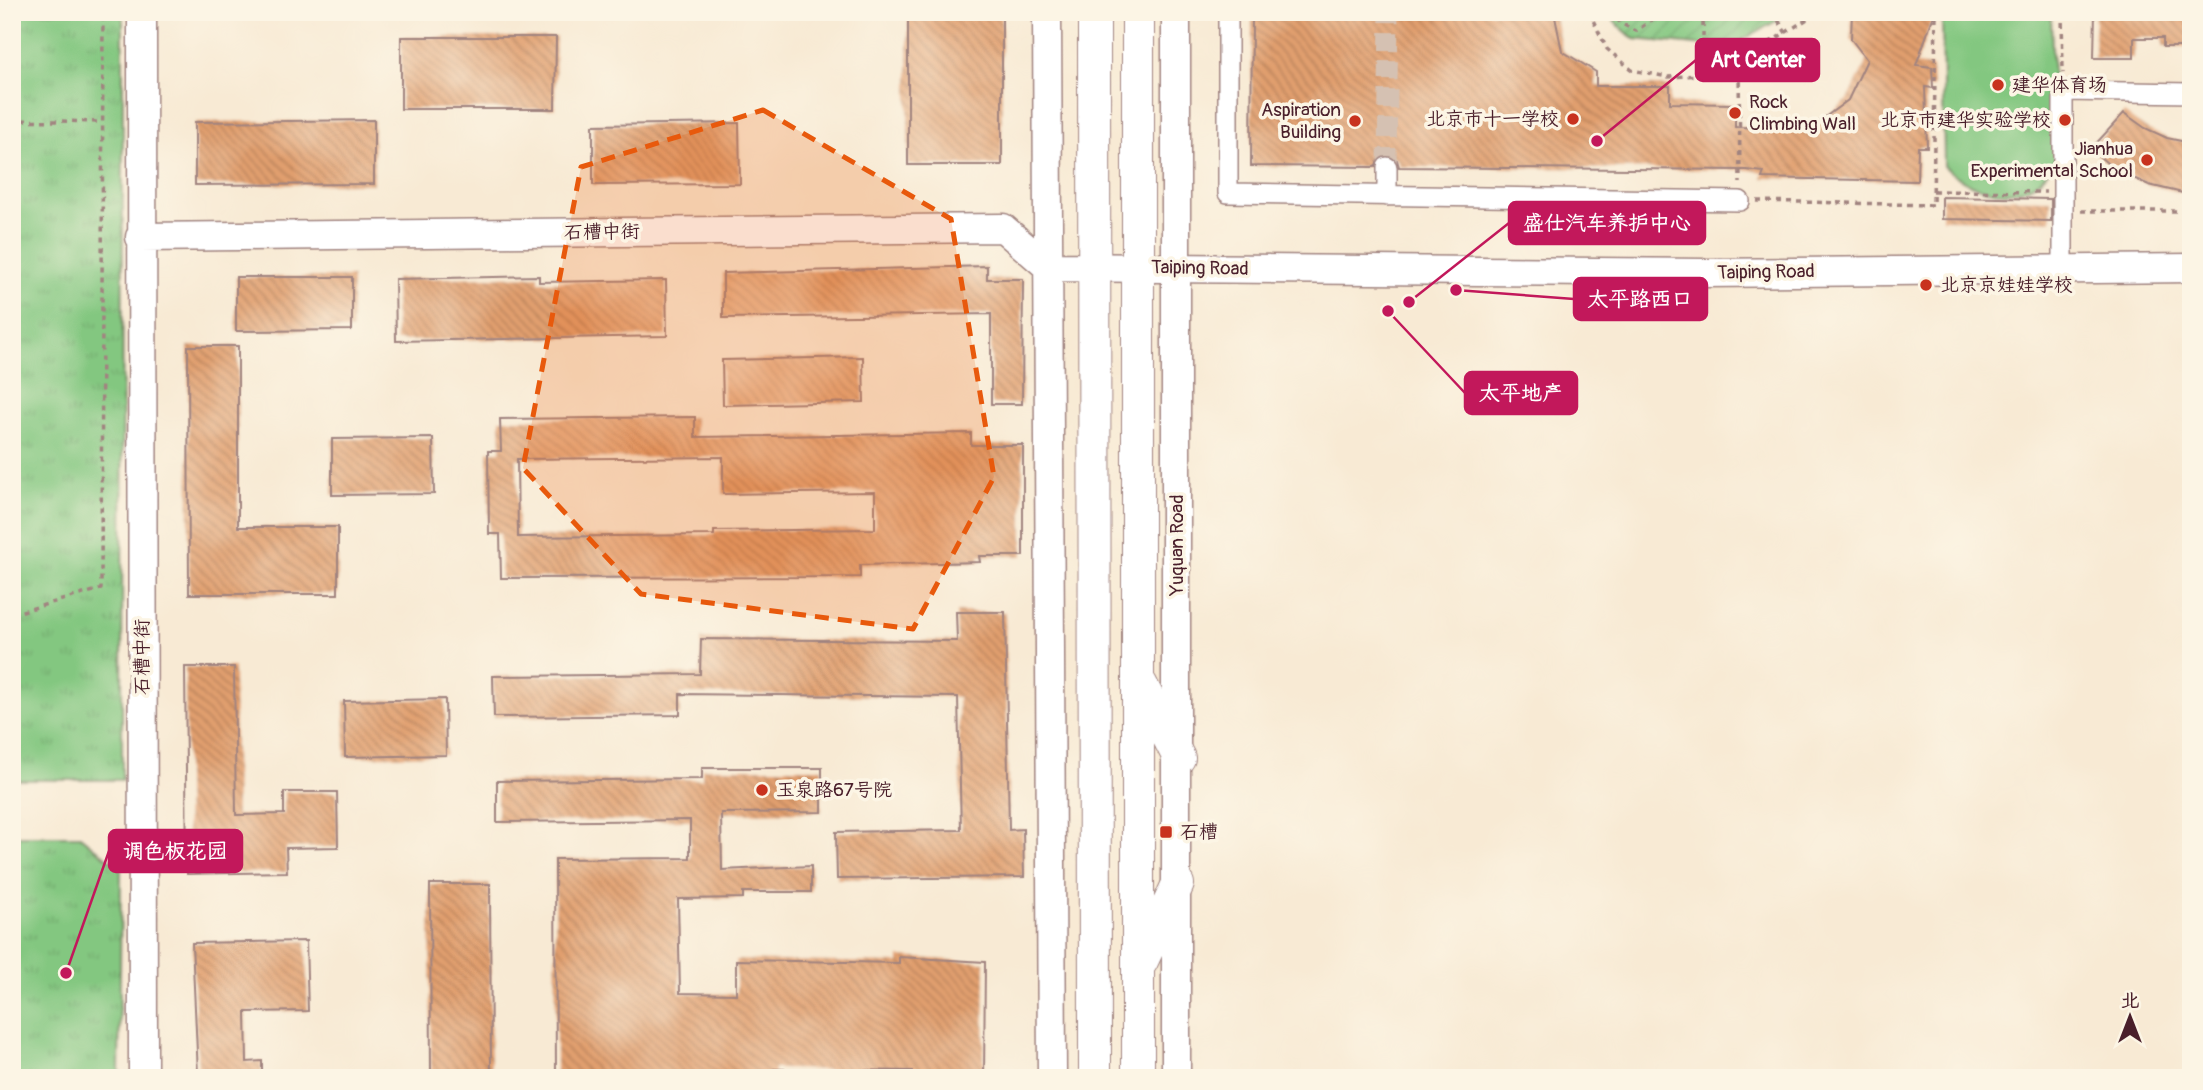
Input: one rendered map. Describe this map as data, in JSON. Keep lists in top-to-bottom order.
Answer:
{
  "streets": {
    "main road": ["Yuquan Road"],
    "street": ["石槽中街", "Taiping Road"]
  },
  "crossings": [
    ["石槽中街", "Taiping Road"],
    ["Taiping Road", "Yuquan Road"]
  ],
  "places": {
    "other": [
      "建华体育场",
      "Rock Climbing Wall",
      "北京市十一学校",
      "北京市建华实验学校",
      "Aspiration Building",
      "Art Center",
      "Jianhua Experimental School",
      "北京京娃娃学校",
      "太平路西口",
      "盛仕汽车养护中心",
      "太平地产",
      "玉泉路67号院",
      "调色板花园"
    ],
    "transit": ["石槽"]
  },
  "north": "top"
}
